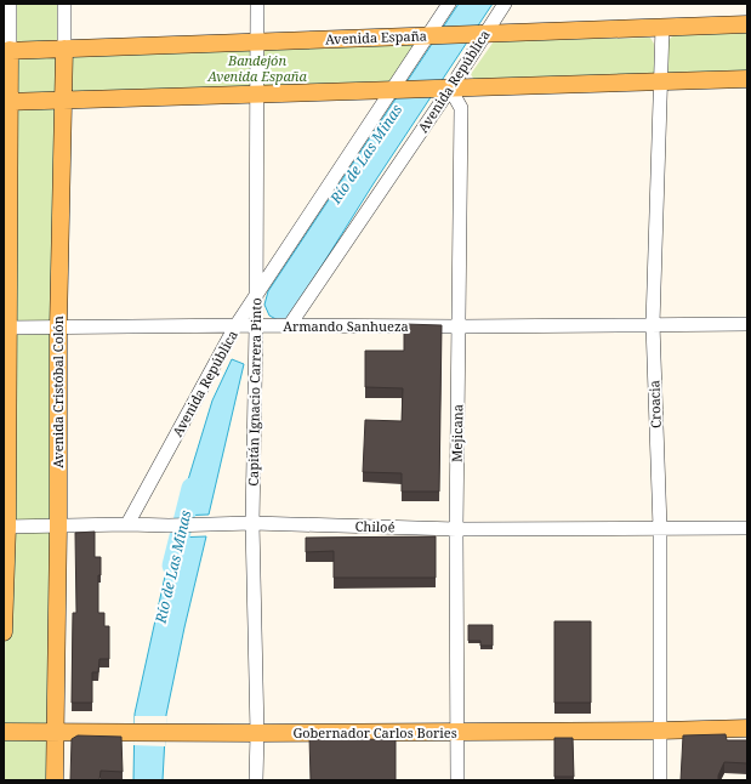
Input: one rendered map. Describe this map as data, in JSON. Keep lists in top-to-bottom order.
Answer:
{
  "streets": {
    "main road": ["Avenida España", "Avenida Cristóbal Colón", "Gobernador Carlos Bories"],
    "street": [
      "Avenida República",
      "Armando Sanhueza",
      "Capitán Ignacio Carrera Pinto",
      "Croacia",
      "Mejicana",
      "Chiloé"
    ]
  },
  "crossings": [
    ["Avenida España", "Avenida República"],
    ["Avenida España", "Avenida Cristóbal Colón"],
    ["Avenida España", "Capitán Ignacio Carrera Pinto"],
    ["Avenida España", "Croacia"],
    ["Avenida República", "Armando Sanhueza"],
    ["Avenida República", "Capitán Ignacio Carrera Pinto"],
    ["Avenida República", "Mejicana"],
    ["Avenida República", "Chiloé"],
    ["Armando Sanhueza", "Avenida Cristóbal Colón"],
    ["Armando Sanhueza", "Capitán Ignacio Carrera Pinto"],
    ["Armando Sanhueza", "Croacia"],
    ["Armando Sanhueza", "Mejicana"],
    ["Avenida Cristóbal Colón", "Chiloé"],
    ["Avenida Cristóbal Colón", "Gobernador Carlos Bories"],
    ["Capitán Ignacio Carrera Pinto", "Chiloé"],
    ["Capitán Ignacio Carrera Pinto", "Gobernador Carlos Bories"],
    ["Croacia", "Chiloé"],
    ["Croacia", "Gobernador Carlos Bories"],
    ["Mejicana", "Chiloé"],
    ["Mejicana", "Gobernador Carlos Bories"]
  ],
  "water": ["Río de Las Minas"],
  "parks": ["Bandejón Avenida España"]
}
